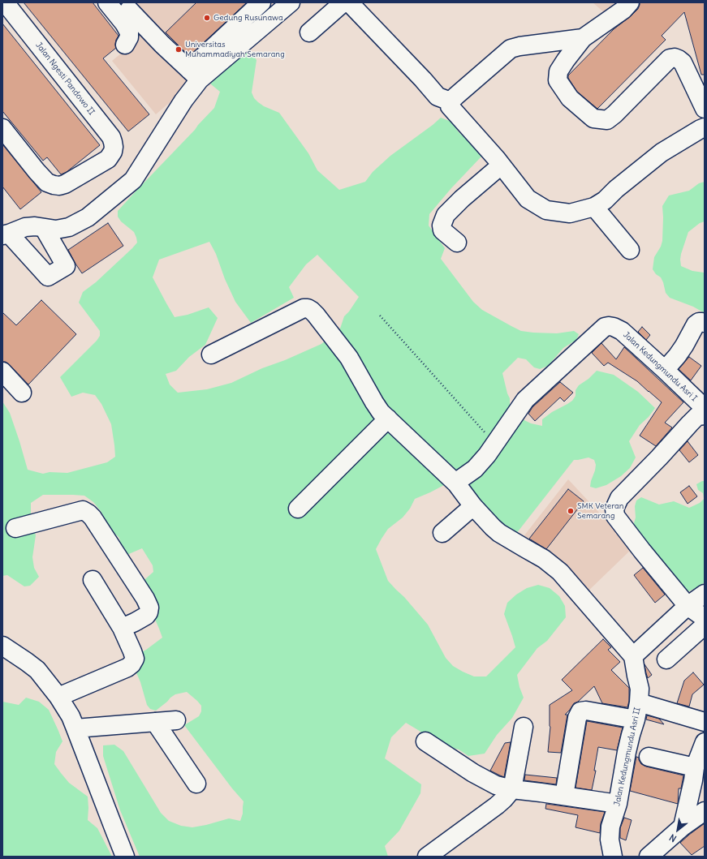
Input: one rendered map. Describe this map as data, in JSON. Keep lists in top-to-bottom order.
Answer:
{
  "streets": {
    "street": ["Jalan Ngesti Pandowo II", "Jalan Kedungmundu Asri I", "Jalan Kedungmundu Asri II"]
  },
  "places": ["Gedung Rusunawa", "Universitas Muhammadiyah Semarang", "SMK Veteran Semarang"],
  "north": "bottom left"
}
